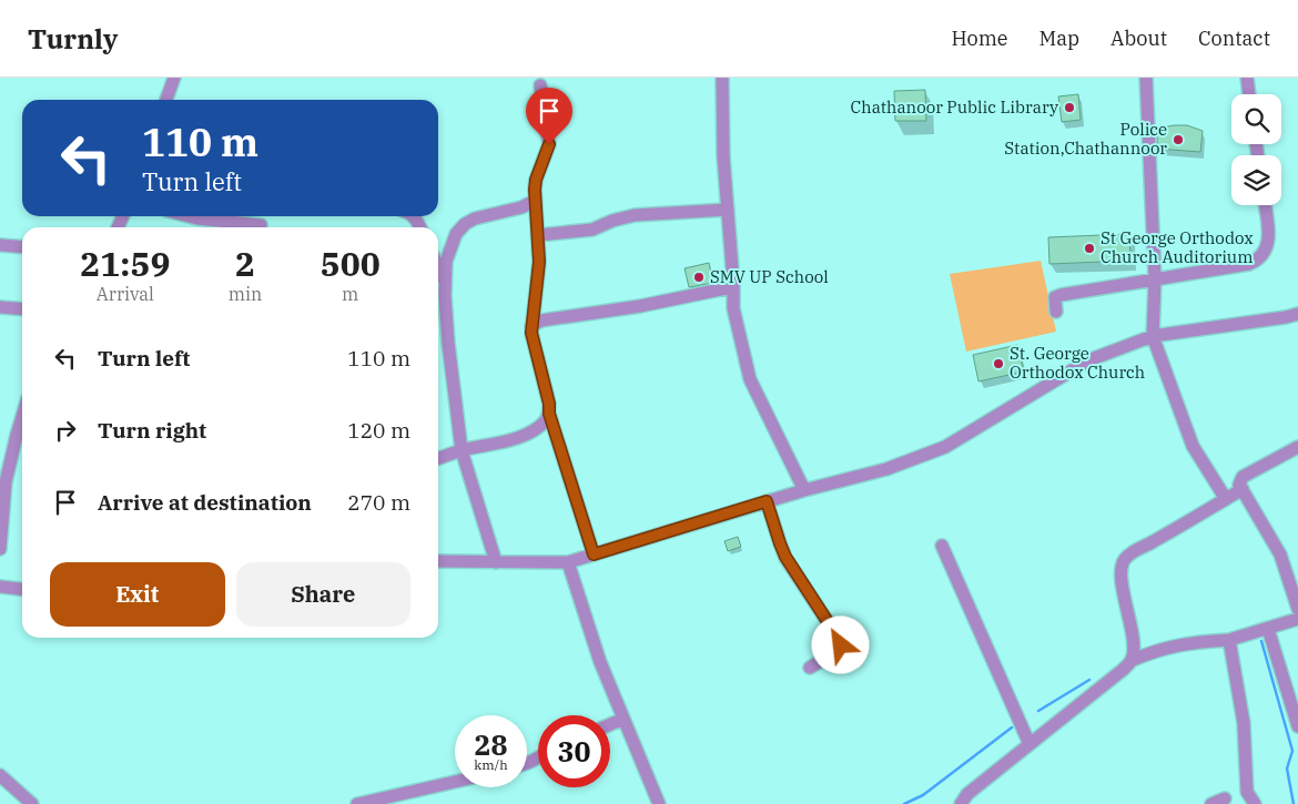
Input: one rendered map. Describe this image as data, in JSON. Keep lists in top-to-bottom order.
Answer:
{
  "places": [
    "Chathanoor Public Library",
    "Police Station,Chathannoor",
    "St George Orthodox Church Auditorium",
    "SMV UP School",
    "St. George Orthodox Church"
  ],
  "page": {
    "header": "Turnly",
    "nav": [
      "Home",
      "Map",
      "About",
      "Contact"
    ],
    "turn": ["110 m", "Turn left"],
    "eta": [
      "21:59",
      "Arrival",
      "2",
      "min",
      "500",
      "m"
    ],
    "list": [
      {
        "name": "Turn left",
        "value": "110 m"
      },
      {
        "name": "Turn right",
        "value": "120 m"
      },
      {
        "name": "Arrive at destination",
        "value": "270 m"
      }
    ],
    "buttons": ["Exit", "Share"],
    "speed": "28 km/h",
    "limit": "30"
  }
}
